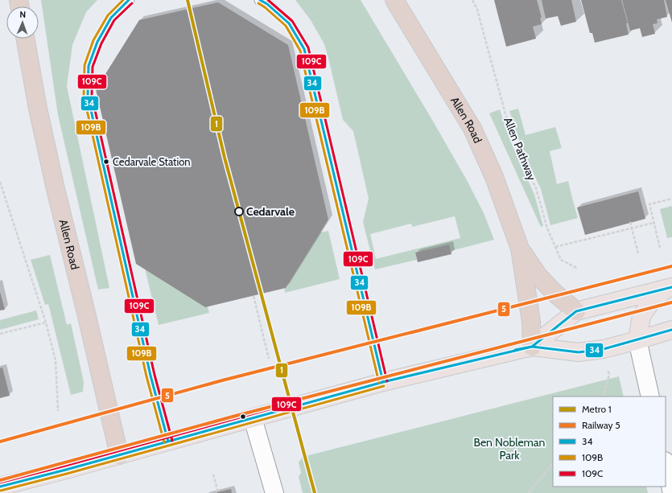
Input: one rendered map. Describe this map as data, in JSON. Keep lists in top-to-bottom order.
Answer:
{
  "streets": {
    "highway": ["Allen Road"],
    "path": ["Allen Pathway"]
  },
  "parks": ["Ben Nobleman Park"],
  "places": ["Cedarvale Station", "Cedarvale"],
  "lines": [
    "metro line 1",
    "transit line 34",
    "transit line 109B",
    "transit line 109C",
    "rail line 5"
  ],
  "legend": [
    "Metro 1",
    "Railway 5",
    "34",
    "109B",
    "109C"
  ],
  "north": "top"
}
